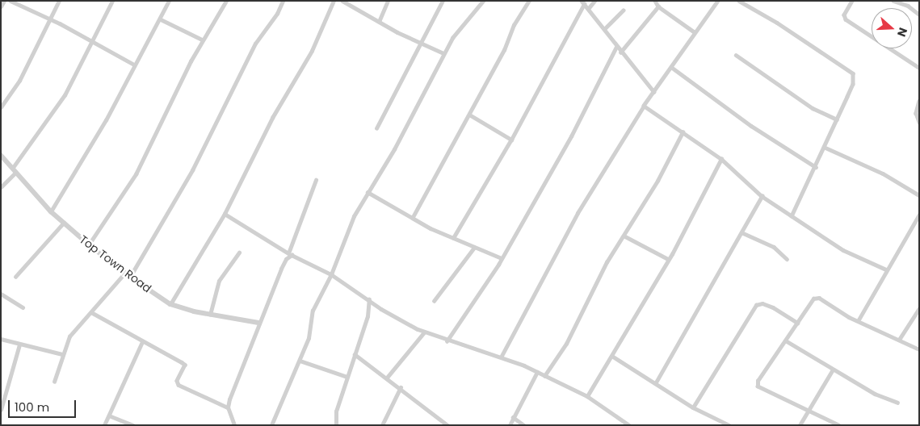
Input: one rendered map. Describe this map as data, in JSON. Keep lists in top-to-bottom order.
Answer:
{
  "streets": {
    "street": ["Top Town Road"]
  },
  "scale_bar": "100 m",
  "north": "right"
}
